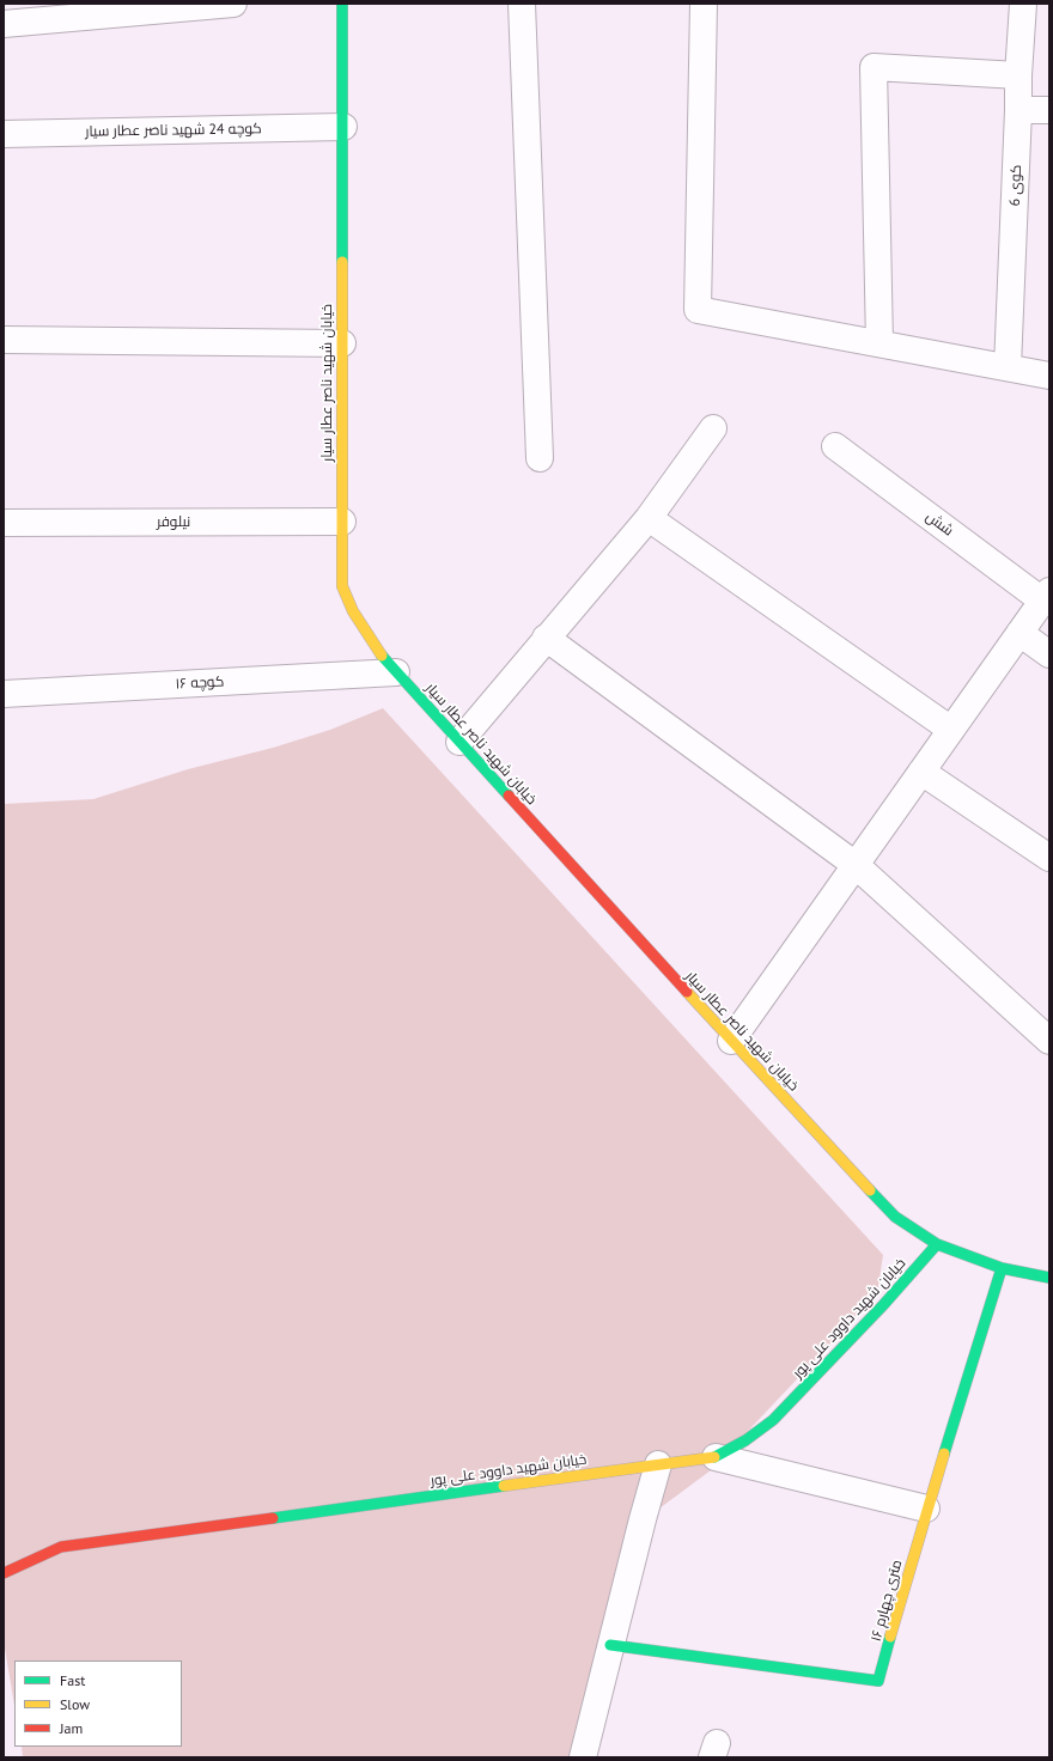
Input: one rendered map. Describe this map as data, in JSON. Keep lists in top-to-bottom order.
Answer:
{
  "streets": {
    "street": [
      "کوچه 24 شهید ناصر عطار سیار",
      "کوی 6",
      "خیابان شهید ناصر عطار سیار",
      "نیلوفر",
      "شش",
      "کوچه ۱۶",
      "خیابان شهید داوود علی پور",
      "۱۶ متری چهارم"
    ]
  },
  "crossings": [
    ["کوچه 24 شهید ناصر عطار سیار", "خیابان شهید ناصر عطار سیار"],
    ["خیابان شهید ناصر عطار سیار", "نیلوفر"],
    ["خیابان شهید ناصر عطار سیار", "کوچه ۱۶"],
    ["خیابان شهید ناصر عطار سیار", "خیابان شهید داوود علی پور"],
    ["خیابان شهید ناصر عطار سیار", "۱۶ متری چهارم"]
  ],
  "legend": ["Fast", "Slow", "Jam"]
}
